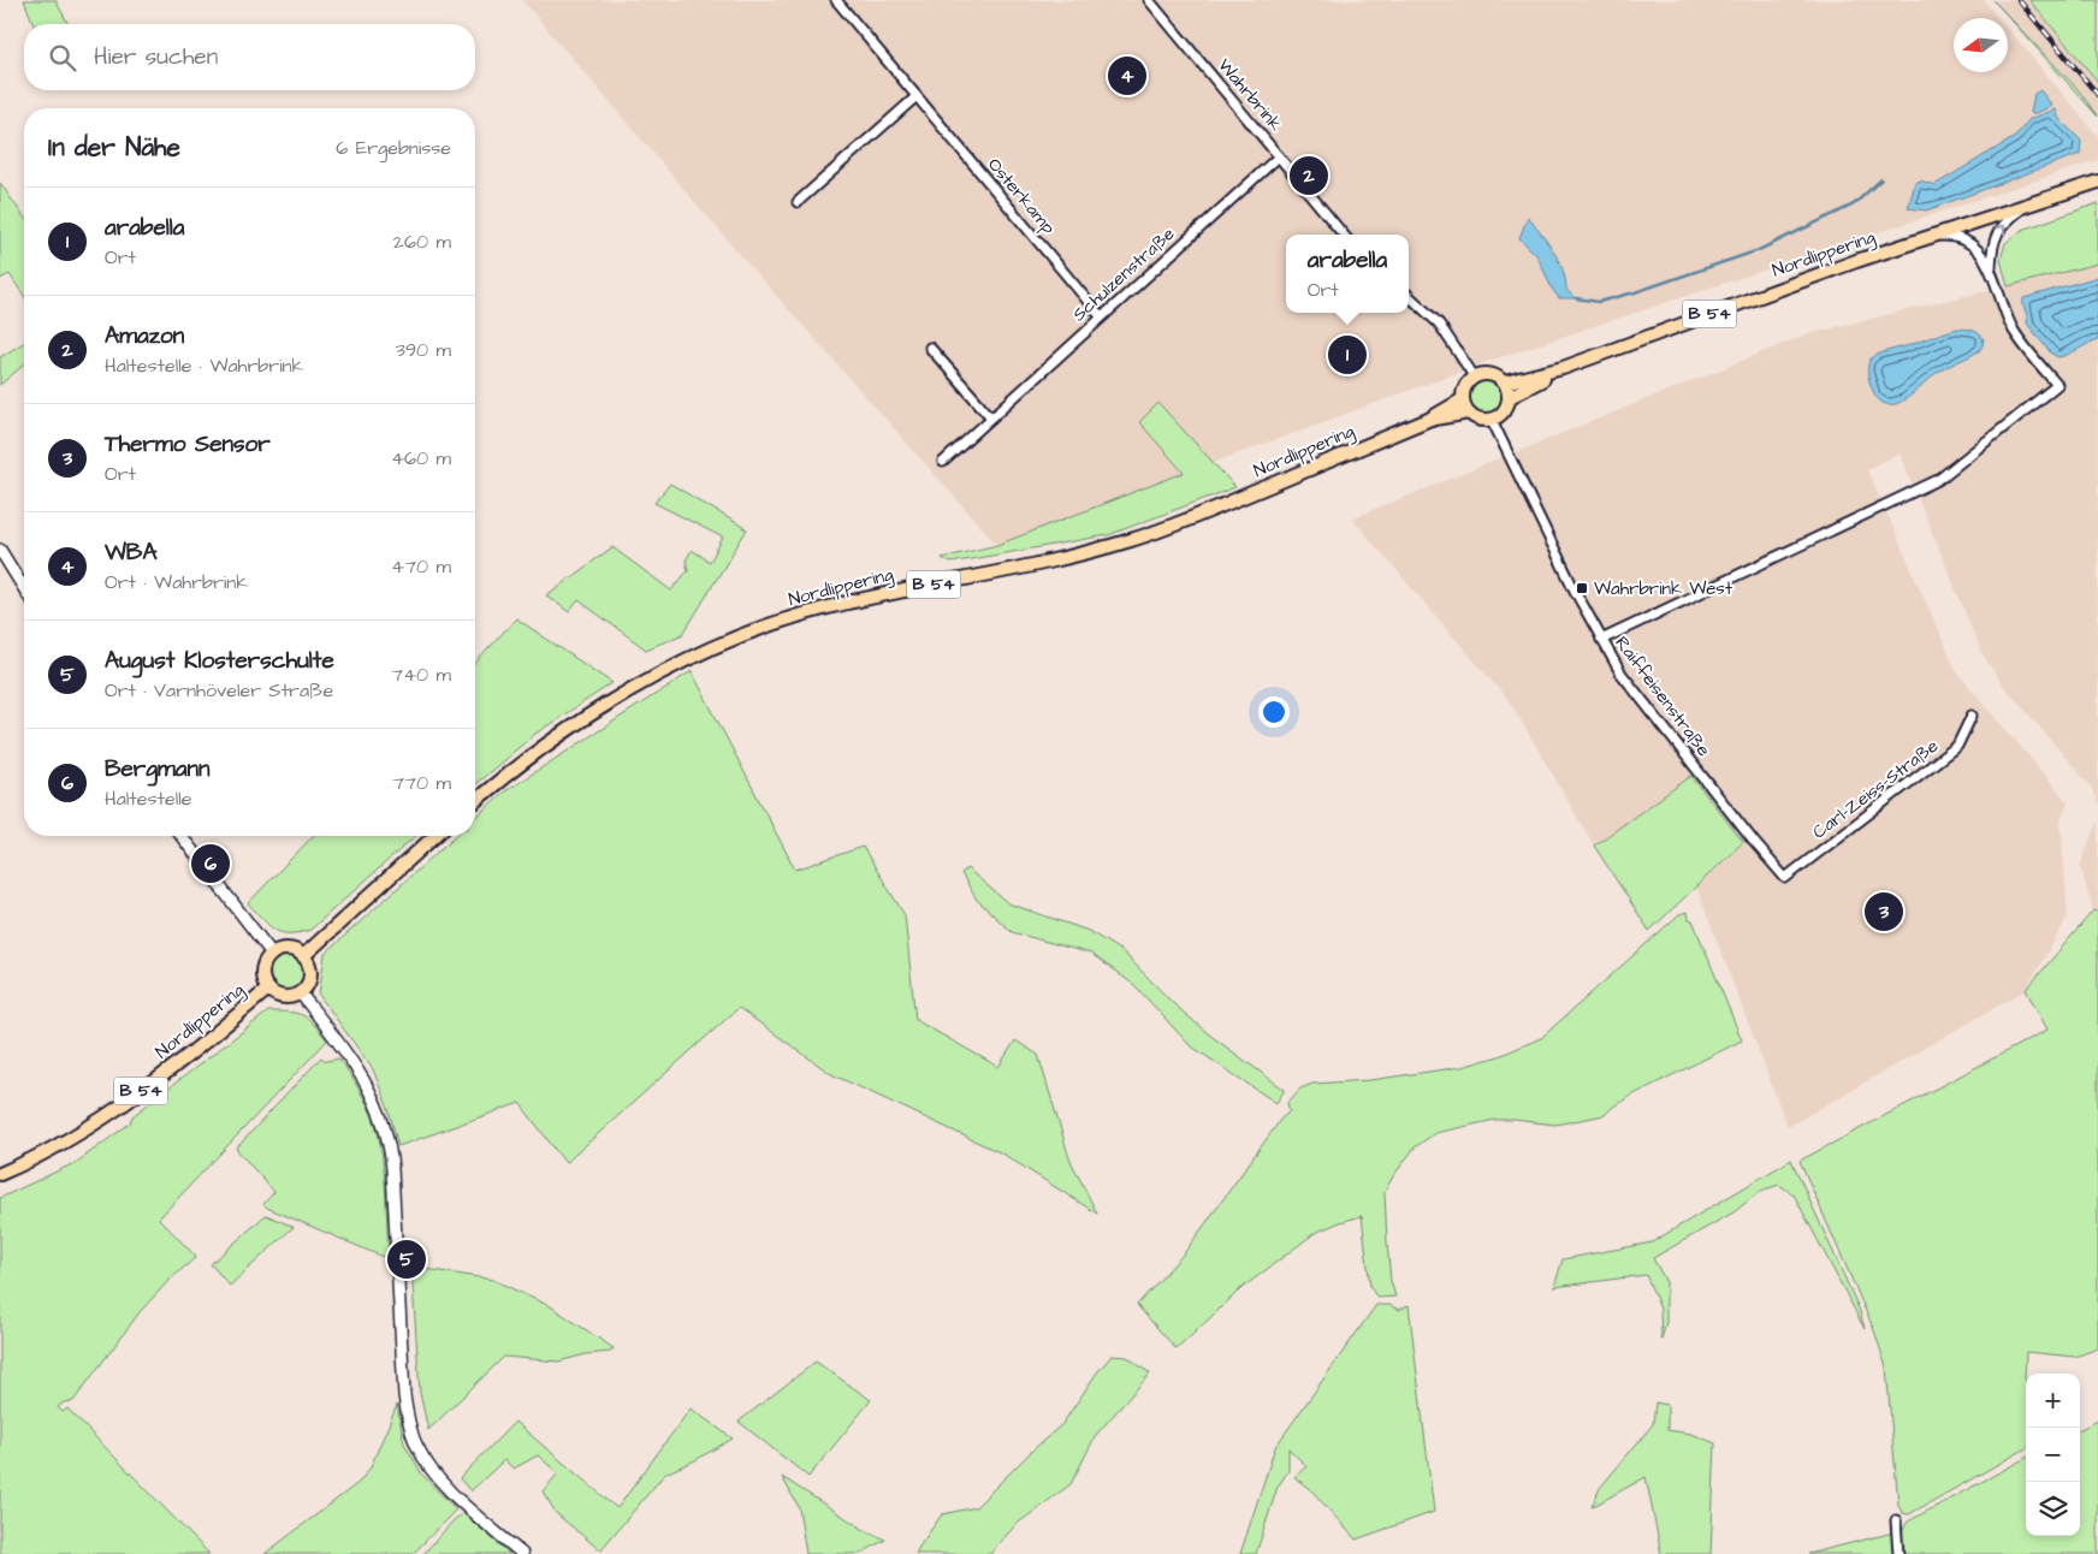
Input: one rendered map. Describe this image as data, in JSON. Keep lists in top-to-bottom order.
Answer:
{
  "streets": {
    "main road": ["Nordlippering", "B 54"],
    "street": [
      "Wahrbrink",
      "Osterkamp",
      "Schulzenstraße",
      "Raiffeisenstraße",
      "Carl-Zeiss-Straße"
    ]
  },
  "crossings": [
    ["Wahrbrink", "Schulzenstraße"],
    ["Osterkamp", "Schulzenstraße"],
    ["Nordlippering", "Raiffeisenstraße"],
    ["Raiffeisenstraße", "Carl-Zeiss-Straße"]
  ],
  "places": {
    "transit": ["Wahrbrink West"]
  },
  "north": "left",
  "page": {
    "search": "Hier suchen",
    "pins": [
      "4",
      "2",
      "1",
      "6",
      "3",
      "5"
    ],
    "heading": ["In der Nähe", "6 Ergebnisse"],
    "list": [
      {
        "mark": "1",
        "name": "arabella",
        "note": "Ort",
        "value": "260 m"
      },
      {
        "mark": "2",
        "name": "Amazon",
        "note": "Haltestelle · Wahrbrink",
        "value": "390 m"
      },
      {
        "mark": "3",
        "name": "Thermo Sensor",
        "note": "Ort",
        "value": "460 m"
      },
      {
        "mark": "4",
        "name": "WBA",
        "note": "Ort · Wahrbrink",
        "value": "470 m"
      },
      {
        "mark": "5",
        "name": "August Klosterschulte",
        "note": "Ort · Varnhöveler Straße",
        "value": "740 m"
      },
      {
        "mark": "6",
        "name": "Bergmann",
        "note": "Haltestelle",
        "value": "770 m"
      }
    ],
    "popup": ["arabella", "Ort"],
    "map_buttons": ["+", "−"]
  }
}
